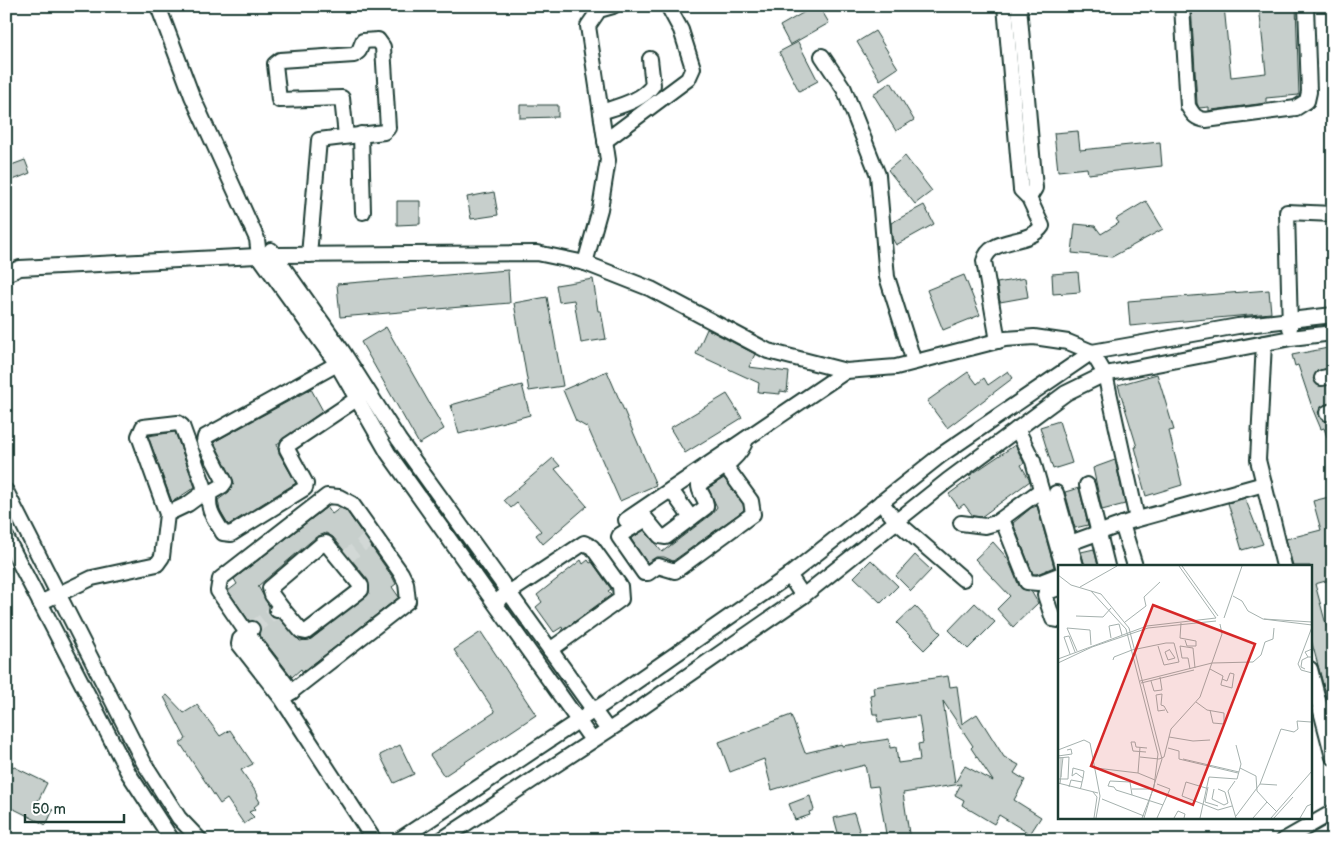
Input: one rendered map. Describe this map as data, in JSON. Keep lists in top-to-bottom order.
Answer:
{
  "scale_bar": "50 m"
}
